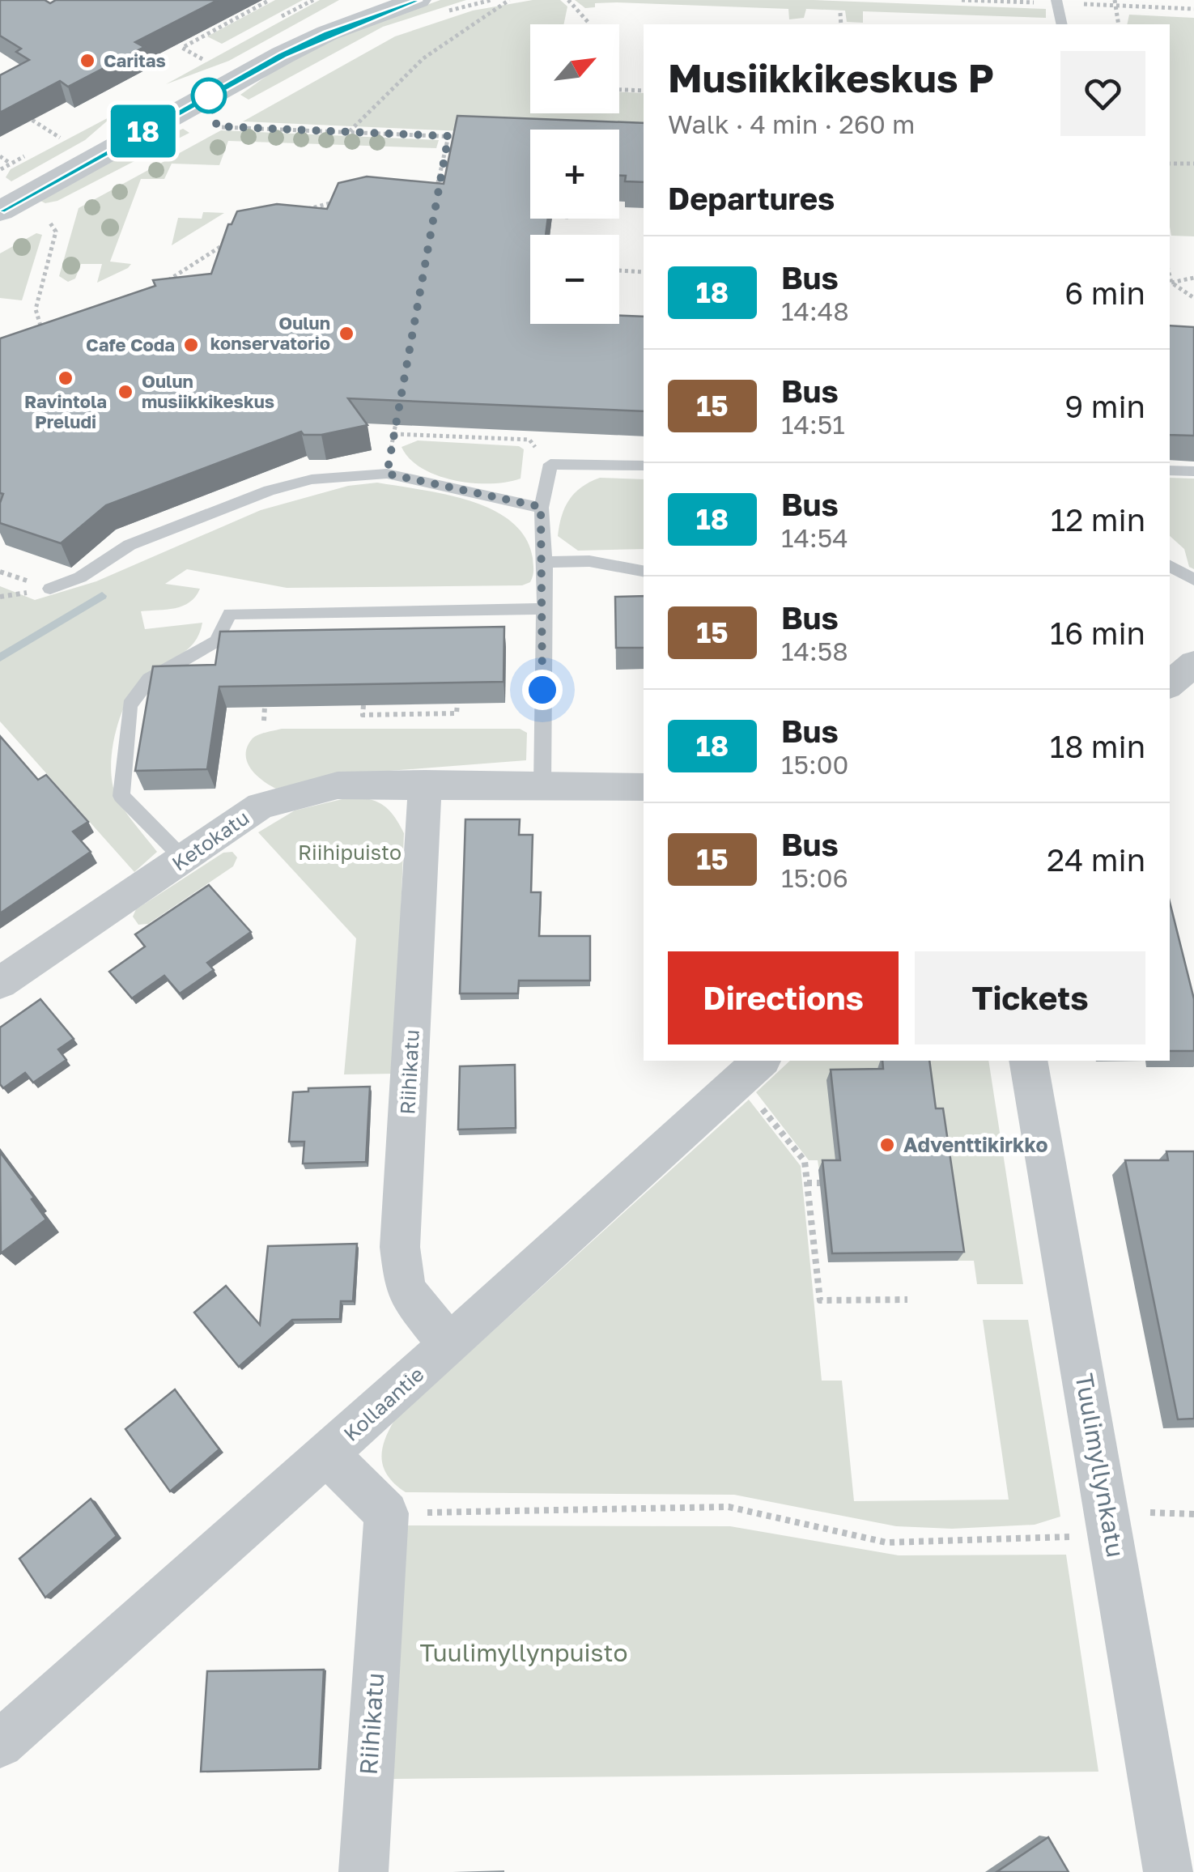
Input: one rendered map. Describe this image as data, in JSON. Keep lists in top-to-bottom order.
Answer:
{
  "streets": {
    "street": [
      "Ketokatu",
      "Riihikatu",
      "Kollaantie",
      "Tuulimyllynkatu"
    ]
  },
  "crossings": [
    ["Ketokatu", "Riihikatu"],
    ["Riihikatu", "Kollaantie"]
  ],
  "parks": ["Riihipuisto", "Tuulimyllynpuisto"],
  "places": [
    "Caritas",
    "Oulun konservatorio",
    "Cafe Coda",
    "Ravintola Preludi",
    "Oulun musiikkikeskus",
    "Adventtikirkko"
  ],
  "lines": ["bus line 18"],
  "north": "top right",
  "page": {
    "on_map": "18",
    "map_buttons": ["+", "−"],
    "heading": [
      ["Musiikkikeskus P", "Walk · 4 min · 260 m"],
      "Departures"
    ],
    "list": [
      {
        "mark": "18",
        "name": "Bus",
        "note": "14:48",
        "value": "6 min"
      },
      {
        "mark": "15",
        "name": "Bus",
        "note": "14:51",
        "value": "9 min"
      },
      {
        "mark": "18",
        "name": "Bus",
        "note": "14:54",
        "value": "12 min"
      },
      {
        "mark": "15",
        "name": "Bus",
        "note": "14:58",
        "value": "16 min"
      },
      {
        "mark": "18",
        "name": "Bus",
        "note": "15:00",
        "value": "18 min"
      },
      {
        "mark": "15",
        "name": "Bus",
        "note": "15:06",
        "value": "24 min"
      }
    ],
    "buttons": ["Directions", "Tickets"]
  }
}
